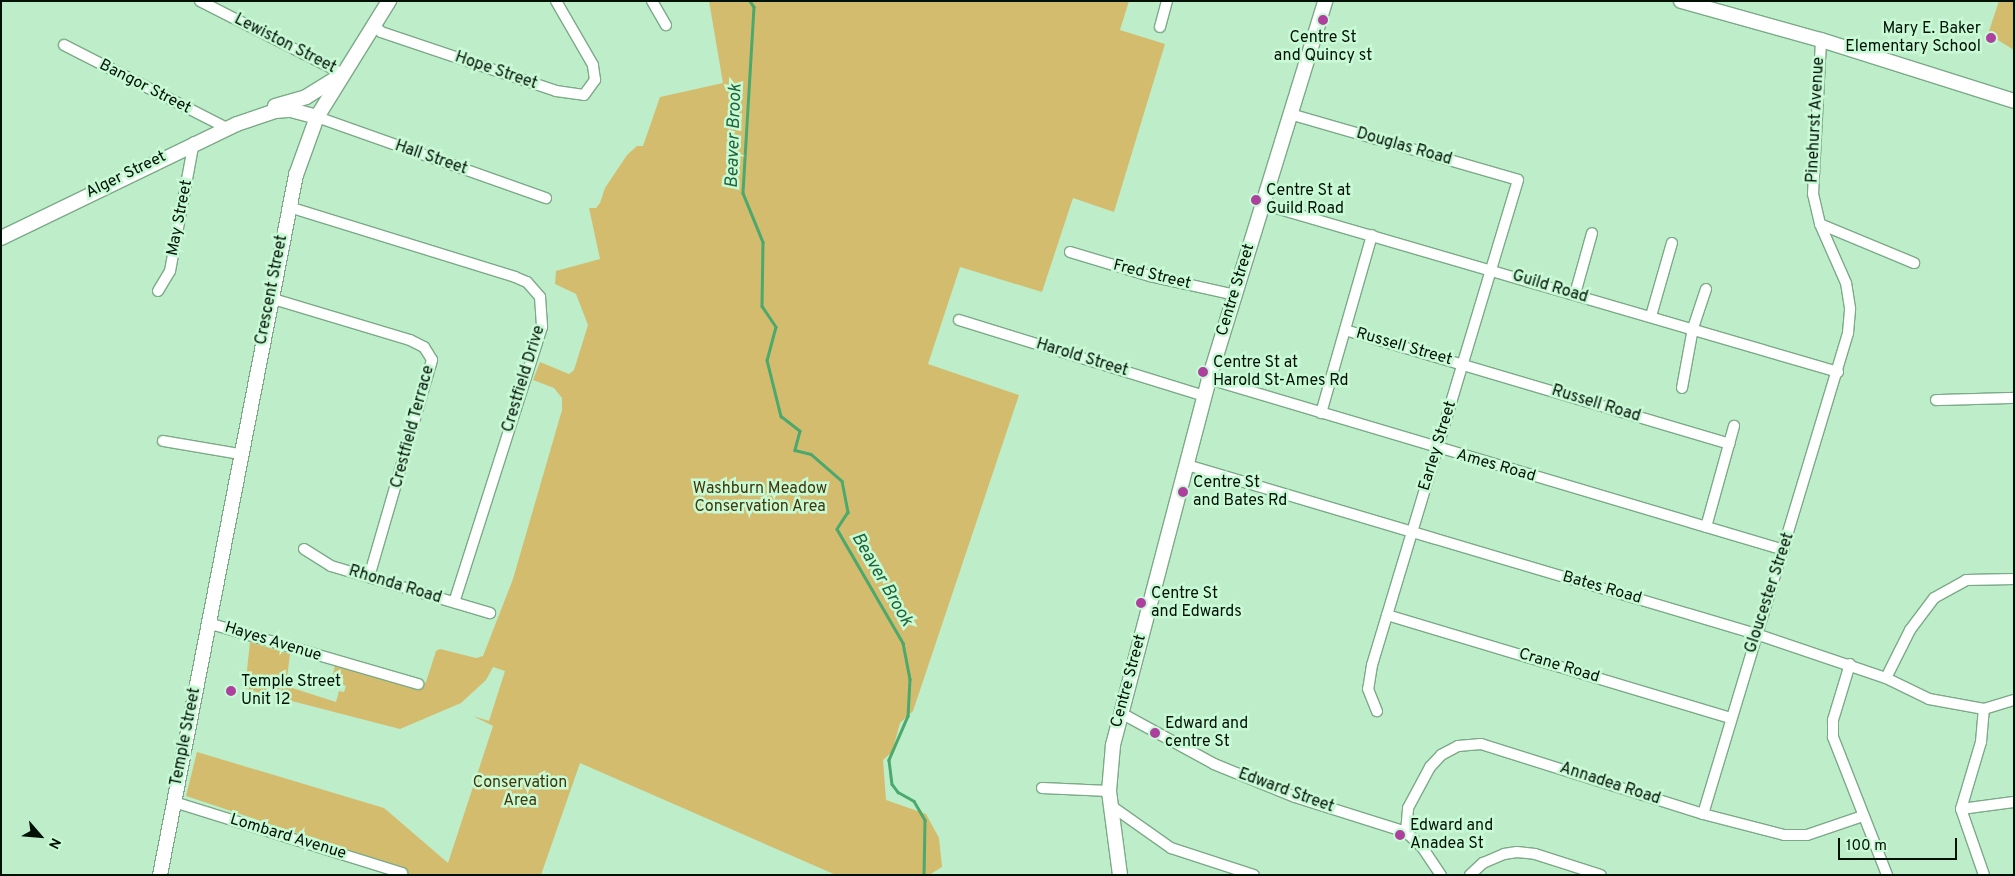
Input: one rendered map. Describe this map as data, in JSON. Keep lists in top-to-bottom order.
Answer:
{
  "streets": {
    "main road": [
      "Alger Street",
      "Crescent Street",
      "Centre Street",
      "Temple Street"
    ],
    "street": [
      "Lewiston Street",
      "Hope Street",
      "Bangor Street",
      "Pinehurst Avenue",
      "Douglas Road",
      "Hall Street",
      "May Street",
      "Fred Street",
      "Guild Road",
      "Russell Street",
      "Harold Street",
      "Crestfield Drive",
      "Russell Road",
      "Crestfield Terrace",
      "Earley Street",
      "Ames Road",
      "Rhonda Road",
      "Bates Road",
      "Gloucester Street",
      "Hayes Avenue",
      "Crane Road",
      "Annadea Road",
      "Edward Street",
      "Lombard Avenue"
    ]
  },
  "crossings": [
    ["Lewiston Street", "Crescent Street"],
    ["Hope Street", "Crescent Street"],
    ["Bangor Street", "Alger Street"],
    ["Pinehurst Avenue", "Guild Road"],
    ["Pinehurst Avenue", "Gloucester Street"],
    ["Douglas Road", "Centre Street"],
    ["Douglas Road", "Earley Street"],
    ["Hall Street", "Alger Street"],
    ["Hall Street", "Crescent Street"],
    ["Alger Street", "May Street"],
    ["Alger Street", "Crescent Street"],
    ["Fred Street", "Centre Street"],
    ["Guild Road", "Centre Street"],
    ["Guild Road", "Earley Street"],
    ["Guild Road", "Gloucester Street"],
    ["Crescent Street", "Crestfield Drive"],
    ["Crescent Street", "Crestfield Terrace"],
    ["Crescent Street", "Temple Street"],
    ["Centre Street", "Harold Street"],
    ["Centre Street", "Ames Road"],
    ["Centre Street", "Bates Road"],
    ["Centre Street", "Edward Street"],
    ["Russell Street", "Russell Road"],
    ["Russell Street", "Earley Street"],
    ["Crestfield Drive", "Rhonda Road"],
    ["Russell Road", "Earley Street"],
    ["Crestfield Terrace", "Rhonda Road"],
    ["Earley Street", "Ames Road"],
    ["Earley Street", "Bates Road"],
    ["Earley Street", "Crane Road"],
    ["Ames Road", "Gloucester Street"],
    ["Bates Road", "Gloucester Street"],
    ["Gloucester Street", "Crane Road"],
    ["Gloucester Street", "Annadea Road"],
    ["Hayes Avenue", "Temple Street"],
    ["Temple Street", "Lombard Avenue"],
    ["Annadea Road", "Edward Street"]
  ],
  "water": ["Beaver Brook"],
  "parks": ["Washburn Meadow Conservation Area", "Conservation Area"],
  "places": [
    "Centre St and Quincy st",
    "Mary E. Baker Elementary School",
    "Centre St at Guild Road",
    "Centre St at Harold St-Ames Rd",
    "Centre St and Bates Rd",
    "Centre St and Edwards",
    "Temple Street Unit 12",
    "Edward and centre St",
    "Edward and Anadea St"
  ],
  "scale_bar": "100 m",
  "north": "bottom right"
}
